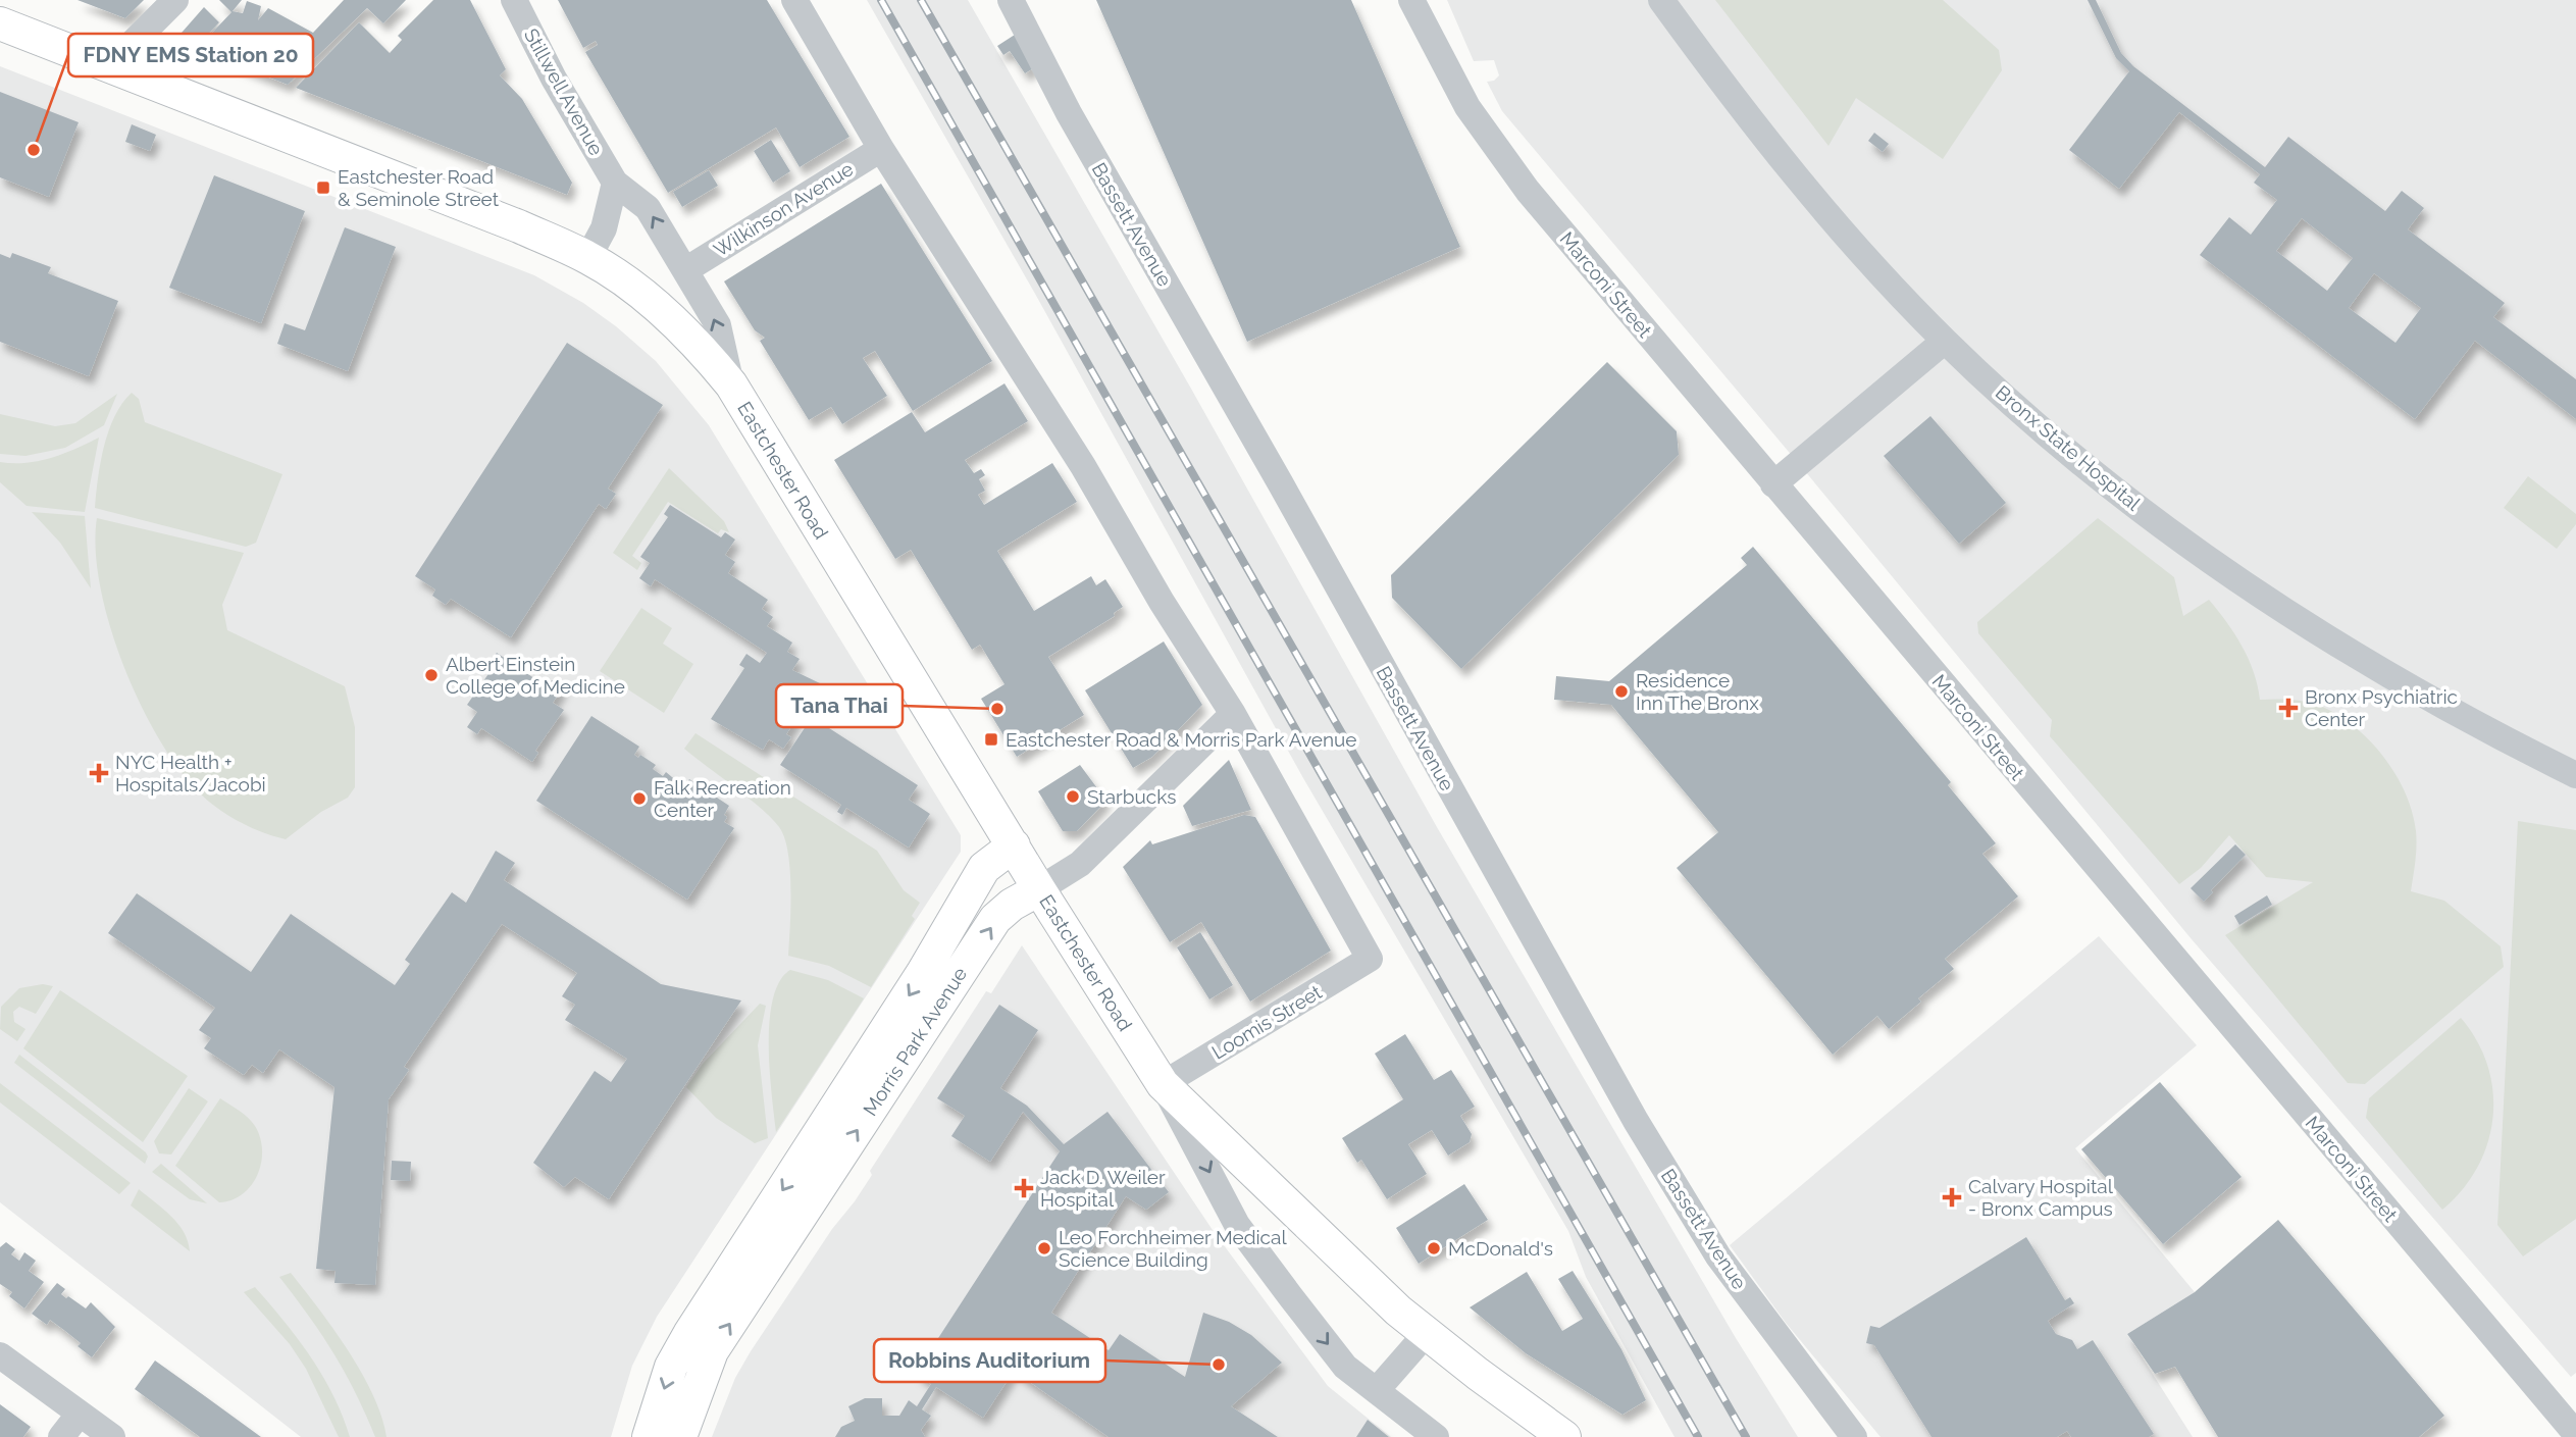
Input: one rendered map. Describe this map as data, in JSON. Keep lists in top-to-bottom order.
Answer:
{
  "streets": {
    "main road": ["Eastchester Road", "Morris Park Avenue"],
    "street": [
      "Stillwell Avenue",
      "Wilkinson Avenue",
      "Bassett Avenue",
      "Marconi Street",
      "Bronx State Hospital",
      "Loomis Street"
    ]
  },
  "crossings": [
    ["Stillwell Avenue", "Wilkinson Avenue"],
    ["Stillwell Avenue", "Eastchester Road"],
    ["Wilkinson Avenue", "Eastchester Road"],
    ["Eastchester Road", "Loomis Street"],
    ["Eastchester Road", "Morris Park Avenue"],
    ["Loomis Street", "Morris Park Avenue"]
  ],
  "places": {
    "other": [
      "FDNY EMS Station 20",
      "Albert Einstein College of Medicine",
      "Residence Inn The Bronx",
      "Tana Thai",
      "Starbucks",
      "Falk Recreation Center",
      "Leo Forchheimer Medical Science Building",
      "McDonald's",
      "Robbins Auditorium"
    ],
    "transit": ["Eastchester Road & Seminole Street", "Eastchester Road & Morris Park Avenue"],
    "health": [
      "Bronx Psychiatric Center",
      "NYC Health + Hospitals/Jacobi",
      "Jack D. Weiler Hospital",
      "Calvary Hospital - Bronx Campus"
    ]
  }
}
